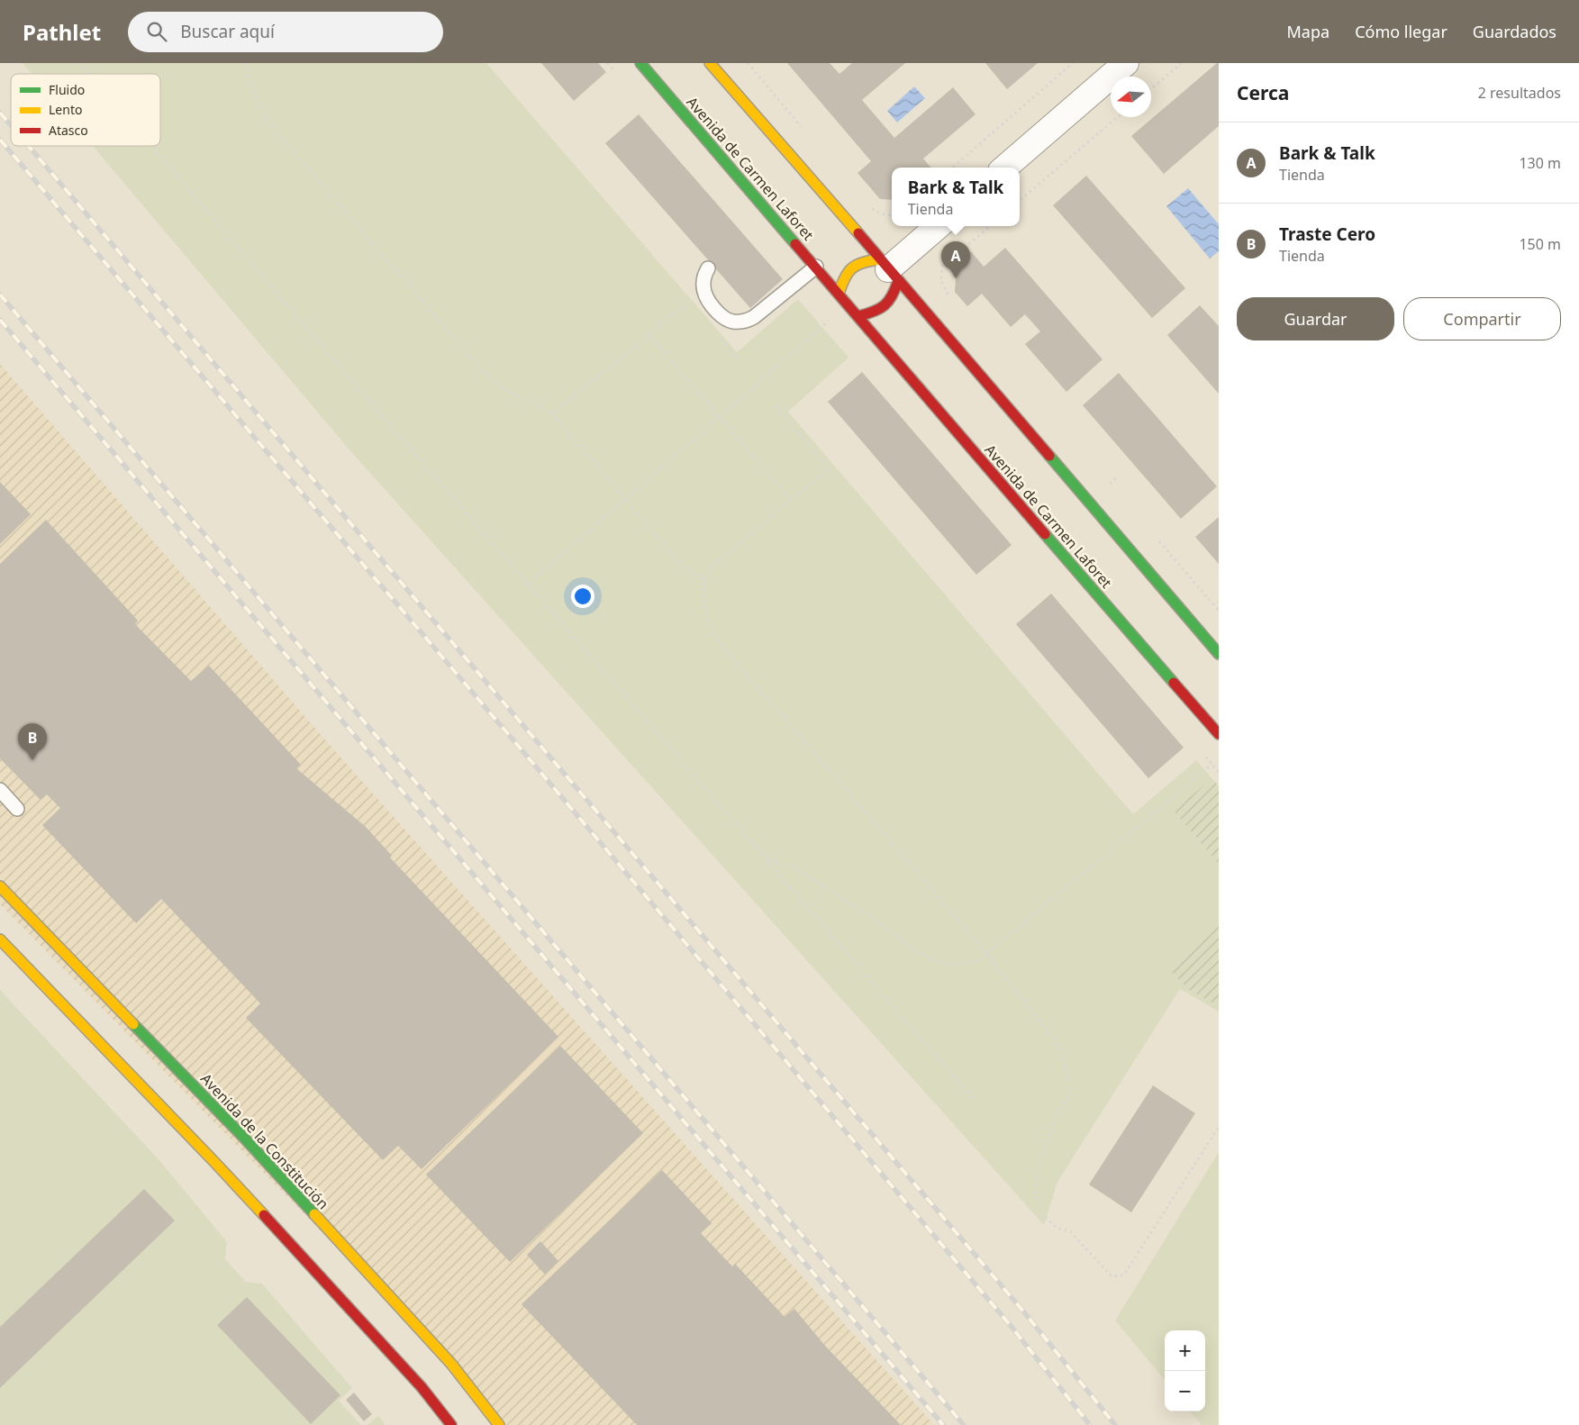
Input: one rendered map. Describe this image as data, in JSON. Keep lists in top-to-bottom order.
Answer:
{
  "streets": {
    "street": ["Avenida de Carmen Laforet", "Avenida de la Constitución"]
  },
  "legend": ["Fluido", "Lento", "Atasco"],
  "north": "left",
  "page": {
    "header": "Pathlet",
    "search": "Buscar aquí",
    "nav": ["Mapa", "Cómo llegar", "Guardados"],
    "heading": ["Cerca", "2 resultados"],
    "list": [
      {
        "mark": "A",
        "name": "Bark & Talk",
        "note": "Tienda",
        "value": "130 m"
      },
      {
        "mark": "B",
        "name": "Traste Cero",
        "note": "Tienda",
        "value": "150 m"
      }
    ],
    "popup": ["Bark & Talk", "Tienda"],
    "pins": ["A", "B"],
    "buttons": ["Guardar", "Compartir"],
    "map_buttons": ["+", "−"]
  }
}
